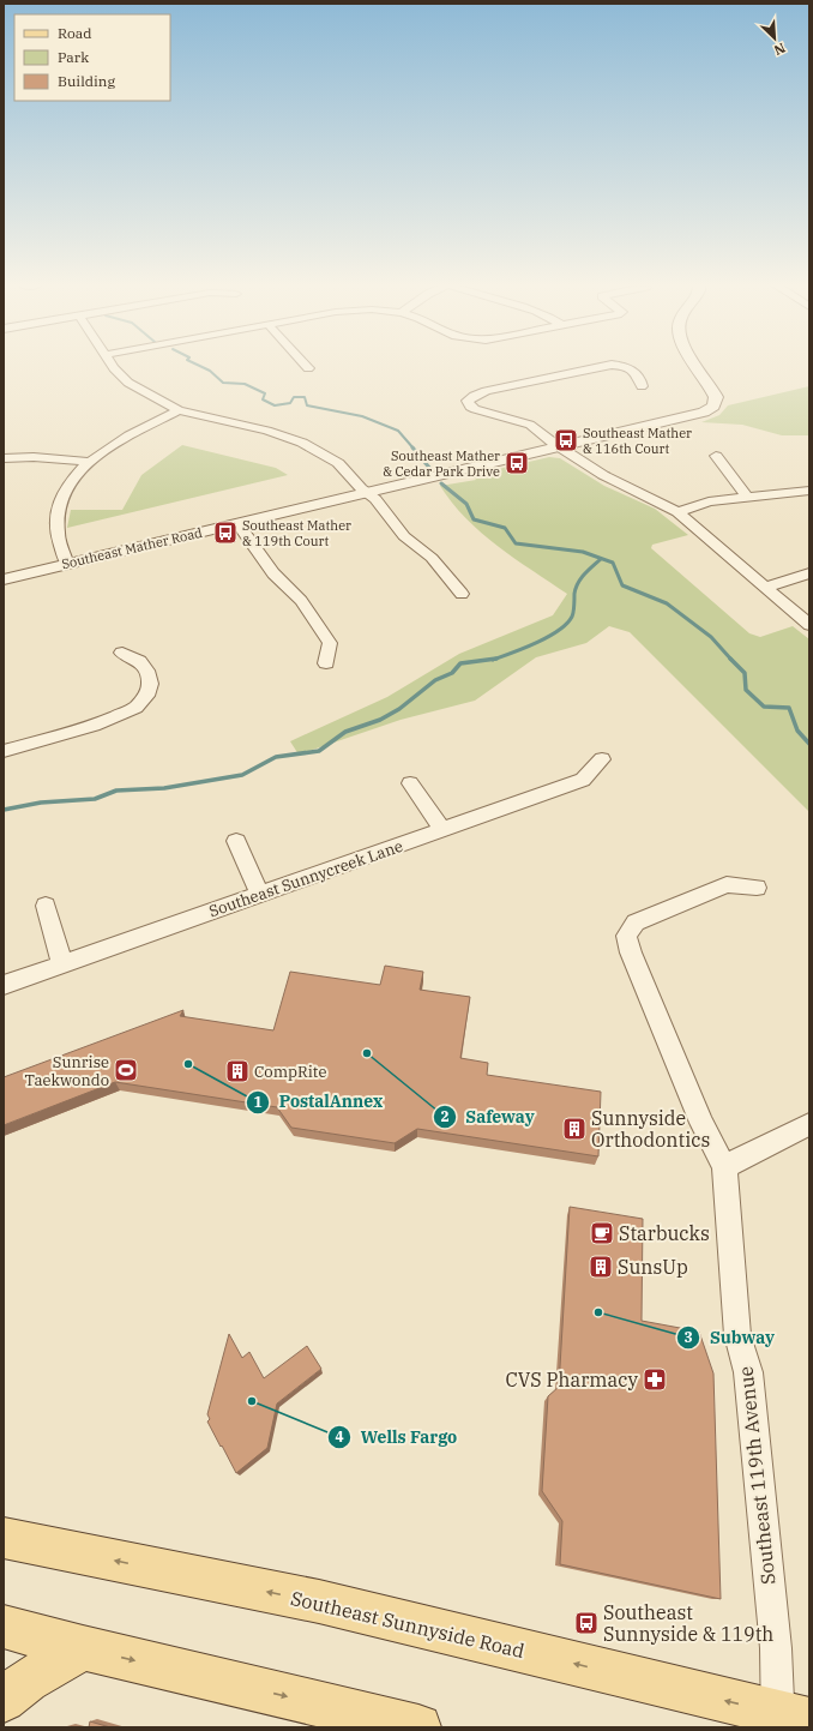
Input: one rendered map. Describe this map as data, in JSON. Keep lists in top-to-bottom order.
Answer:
{
  "streets": {
    "main road": ["Southeast Sunnyside Road"],
    "street": ["Southeast Mather Road", "Southeast Sunnycreek Lane", "Southeast 119th Avenue"]
  },
  "crossings": [
    ["Southeast 119th Avenue", "Southeast Sunnyside Road"]
  ],
  "places": {
    "bus stop": [
      "Southeast Mather & 116th Court",
      "Southeast Mather & Cedar Park Drive",
      "Southeast Mather & 119th Court",
      "Southeast Sunnyside & 119th"
    ],
    "other": [
      "Safeway",
      "PostalAnnex",
      "Subway",
      "Wells Fargo"
    ],
    "sports": ["Sunrise Taekwondo"],
    "building": ["CompRite", "Sunnyside Orthodontics", "SunsUp"],
    "cafe": ["Starbucks"],
    "pharmacy": ["CVS Pharmacy"]
  },
  "legend": ["Road", "Park", "Building"],
  "north": "bottom right"
}
